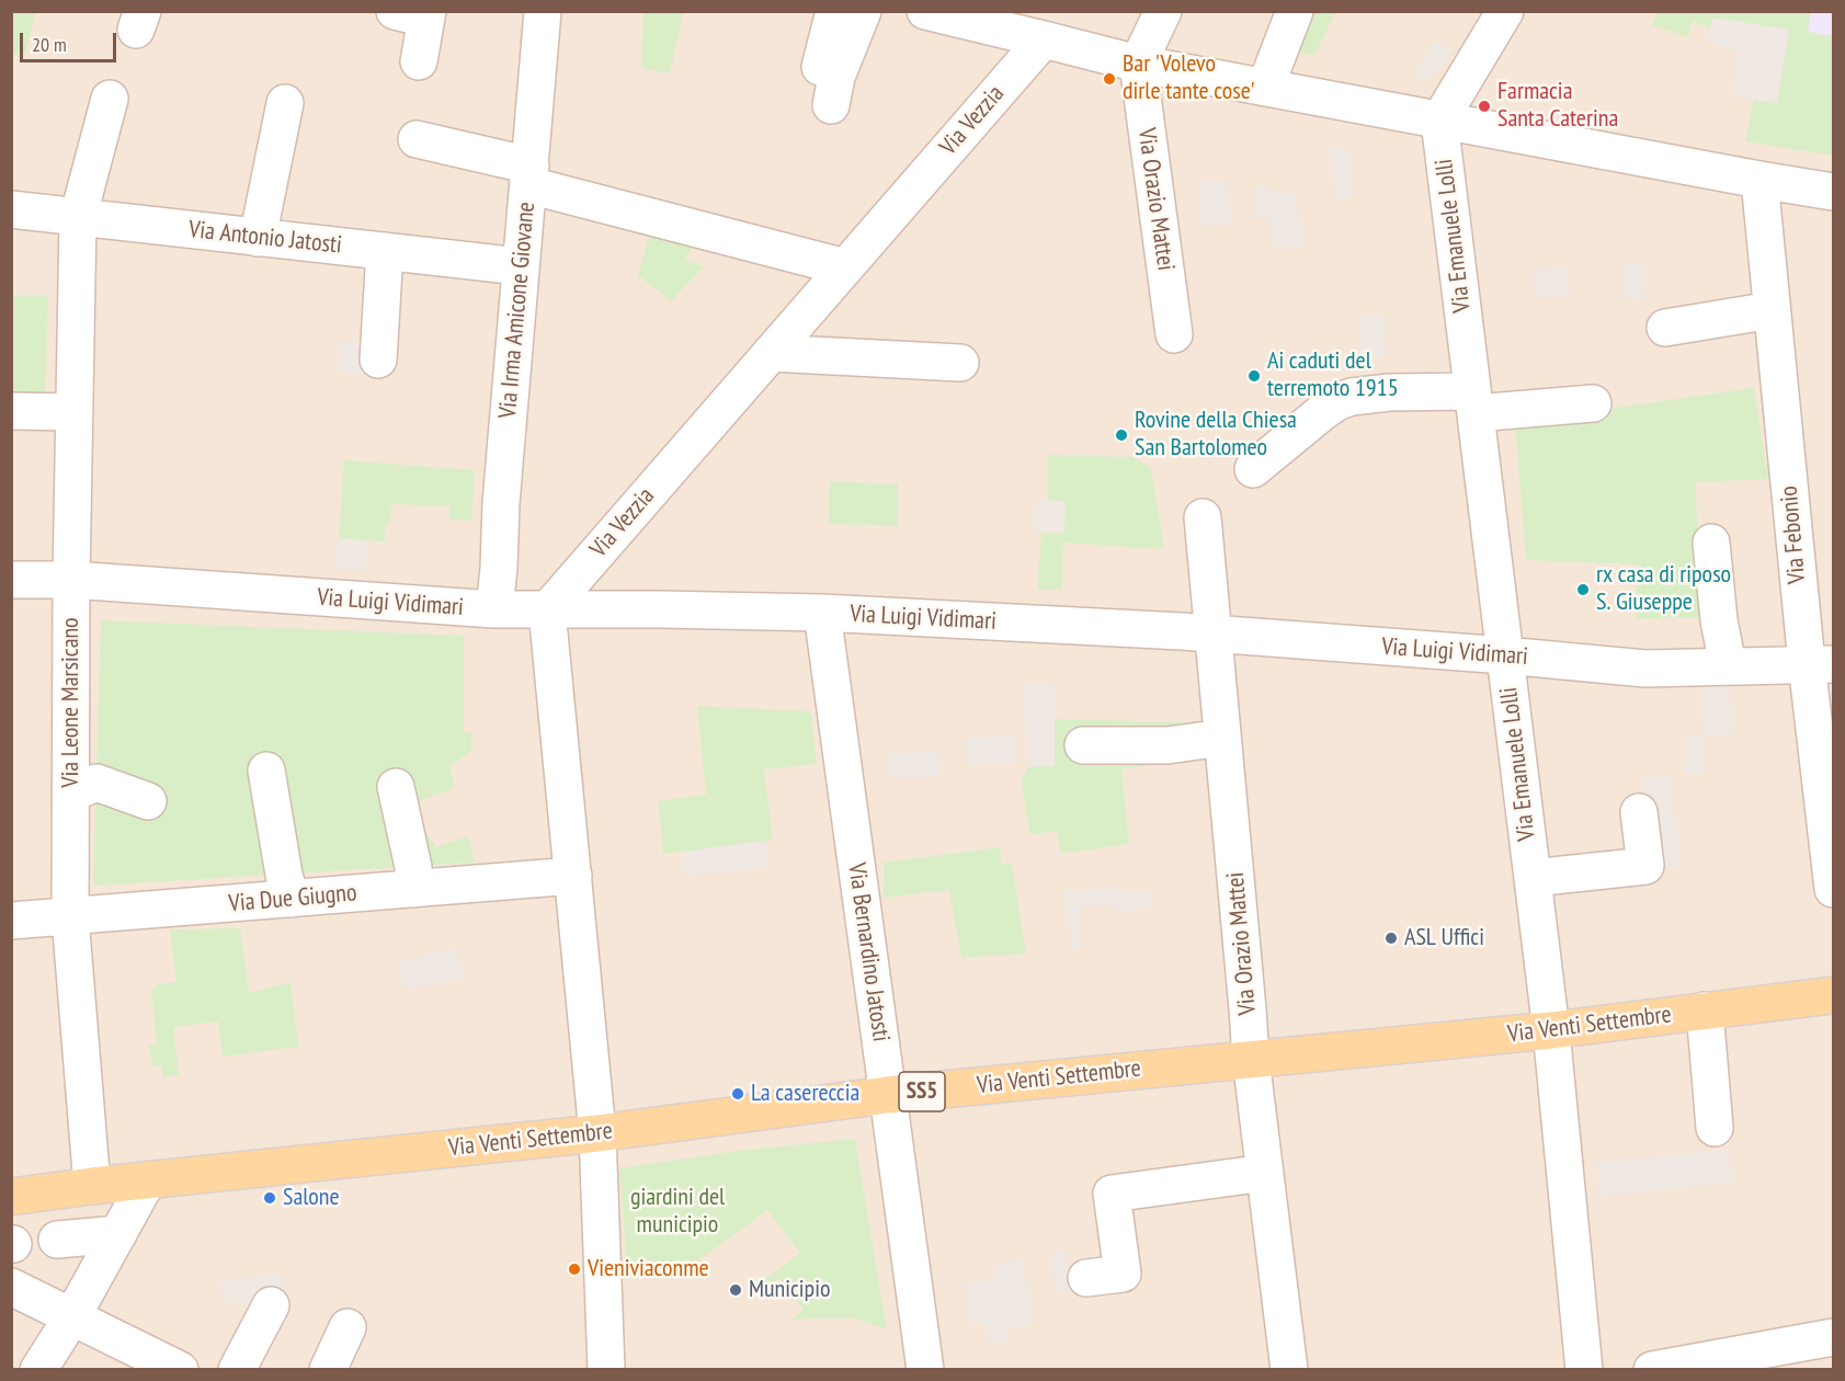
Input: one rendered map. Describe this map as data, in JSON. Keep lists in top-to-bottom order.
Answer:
{
  "streets": {
    "main road": ["Via Venti Settembre", "SS5"],
    "street": [
      "Via Vezzia",
      "Via Orazio Mattei",
      "Via Emanuele Lolli",
      "Via Antonio Jatosti",
      "Via Irma Amicone Giovane",
      "Via Febonio",
      "Via Luigi Vidimari",
      "Via Leone Marsicano",
      "Via Due Giugno",
      "Via Bernardino Jatosti"
    ]
  },
  "crossings": [
    ["Via Vezzia", "Via Luigi Vidimari"],
    ["Via Orazio Mattei", "Via Luigi Vidimari"],
    ["Via Orazio Mattei", "Via Venti Settembre"],
    ["Via Emanuele Lolli", "Via Luigi Vidimari"],
    ["Via Emanuele Lolli", "Via Venti Settembre"],
    ["Via Antonio Jatosti", "Via Irma Amicone Giovane"],
    ["Via Antonio Jatosti", "Via Leone Marsicano"],
    ["Via Irma Amicone Giovane", "Via Luigi Vidimari"],
    ["Via Febonio", "Via Luigi Vidimari"],
    ["Via Luigi Vidimari", "Via Leone Marsicano"],
    ["Via Luigi Vidimari", "Via Bernardino Jatosti"],
    ["Via Leone Marsicano", "Via Due Giugno"],
    ["Via Leone Marsicano", "Via Venti Settembre"],
    ["Via Bernardino Jatosti", "Via Venti Settembre"]
  ],
  "parks": ["giardini del municipio"],
  "places": [
    "Bar 'Volevo dirle tante cose'",
    "Farmacia Santa Caterina",
    "Ai caduti del terremoto 1915",
    "Rovine della Chiesa San Bartolomeo",
    "rx casa di riposo S. Giuseppe",
    "ASL Uffici",
    "La casereccia",
    "Salone",
    "Vieniviaconme",
    "Municipio"
  ],
  "scale_bar": "20 m"
}
